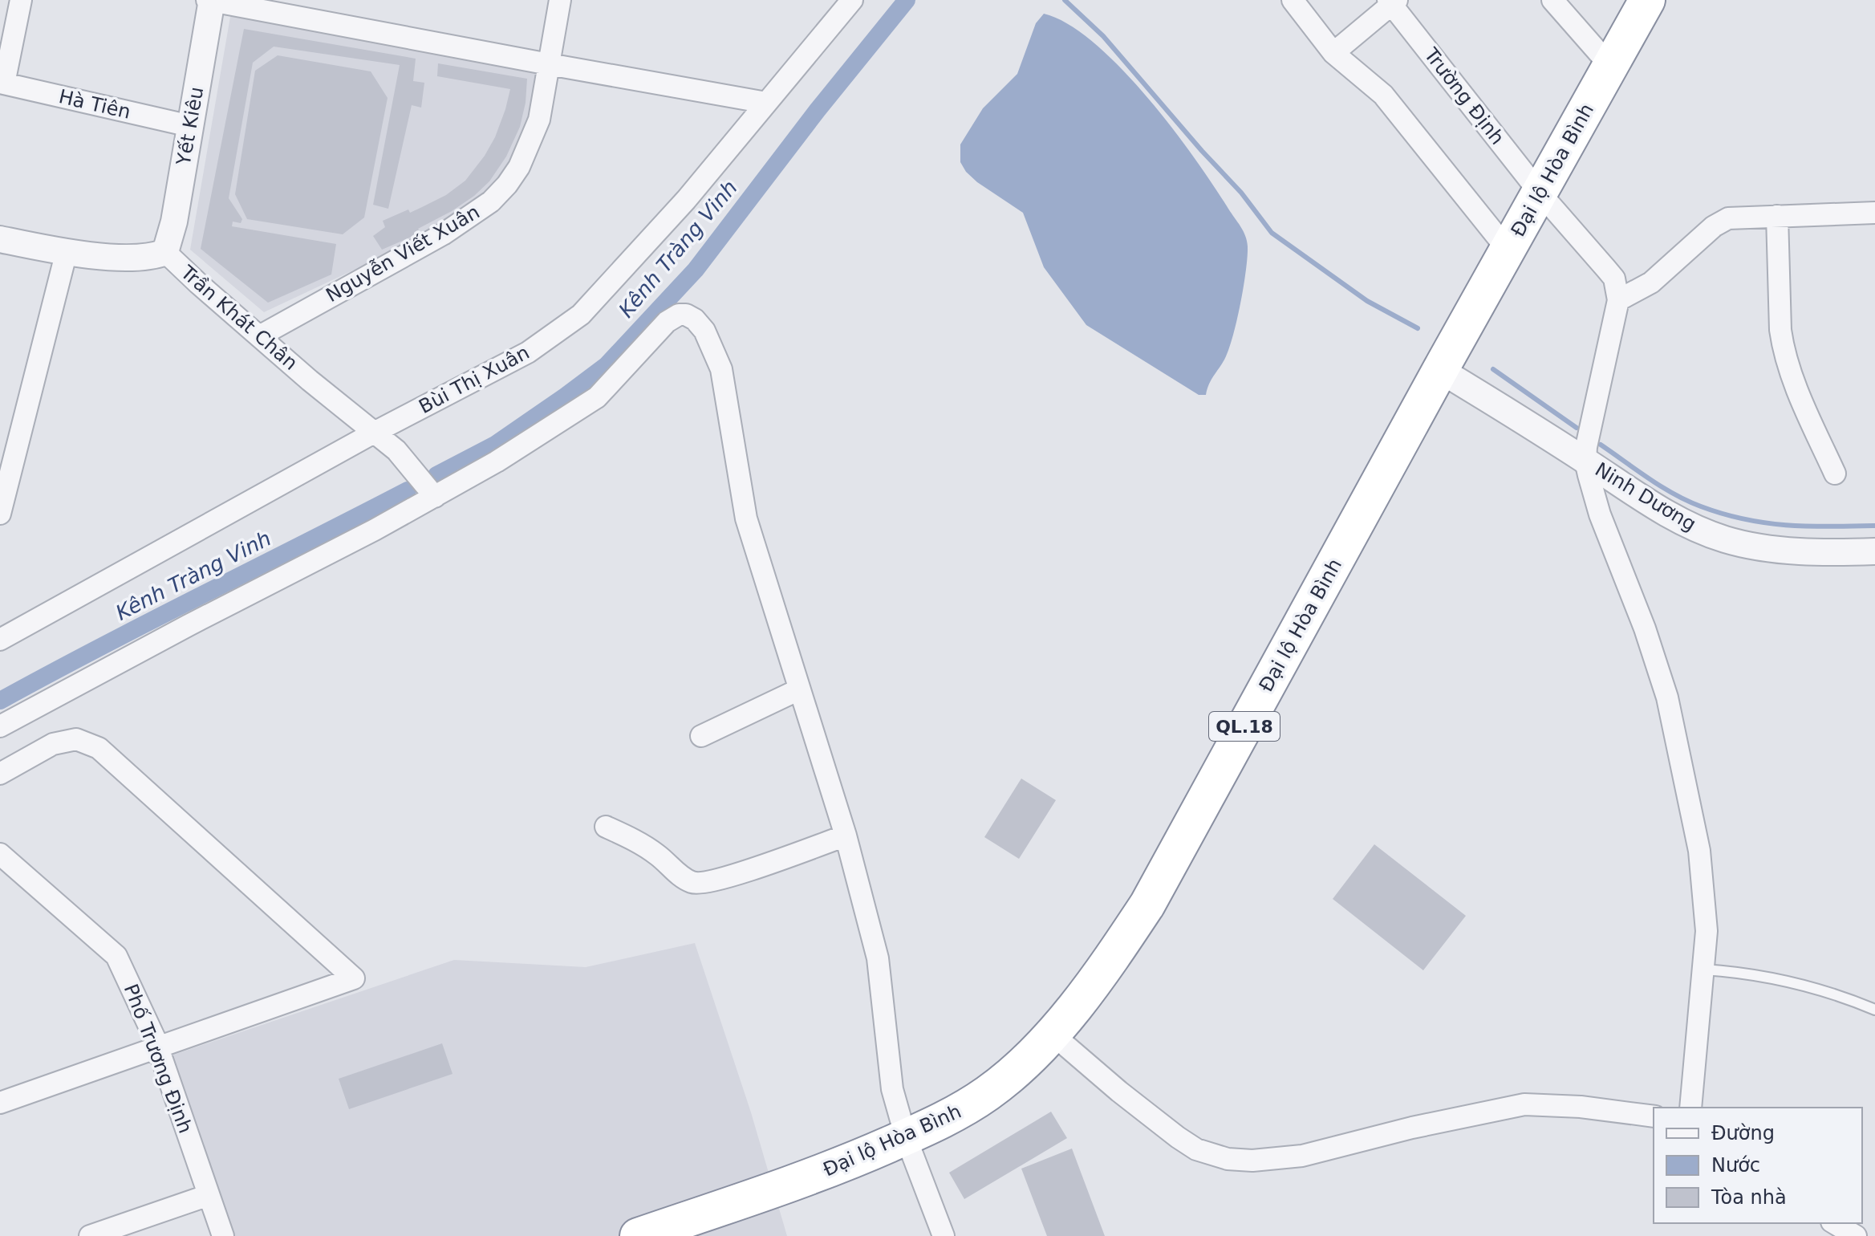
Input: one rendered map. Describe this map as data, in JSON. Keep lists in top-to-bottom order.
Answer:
{
  "streets": {
    "highway": ["Đại lộ Hòa Bình", "QL.18"],
    "street": [
      "Trường Định",
      "Hà Tiên",
      "Yết Kiêu",
      "Nguyễn Viết Xuân",
      "Trần Khát Chân",
      "Bùi Thị Xuân",
      "Ninh Dương",
      "Phố Trương Định"
    ]
  },
  "crossings": [
    ["Trường Định", "Đại lộ Hòa Bình"],
    ["Hà Tiên", "Yết Kiêu"],
    ["Yết Kiêu", "Trần Khát Chân"],
    ["Đại lộ Hòa Bình", "Ninh Dương"],
    ["Nguyễn Viết Xuân", "Trần Khát Chân"],
    ["Trần Khát Chân", "Bùi Thị Xuân"]
  ],
  "water": ["Kênh Tràng Vinh"],
  "legend": ["Đường", "Nước", "Tòa nhà"]
}
